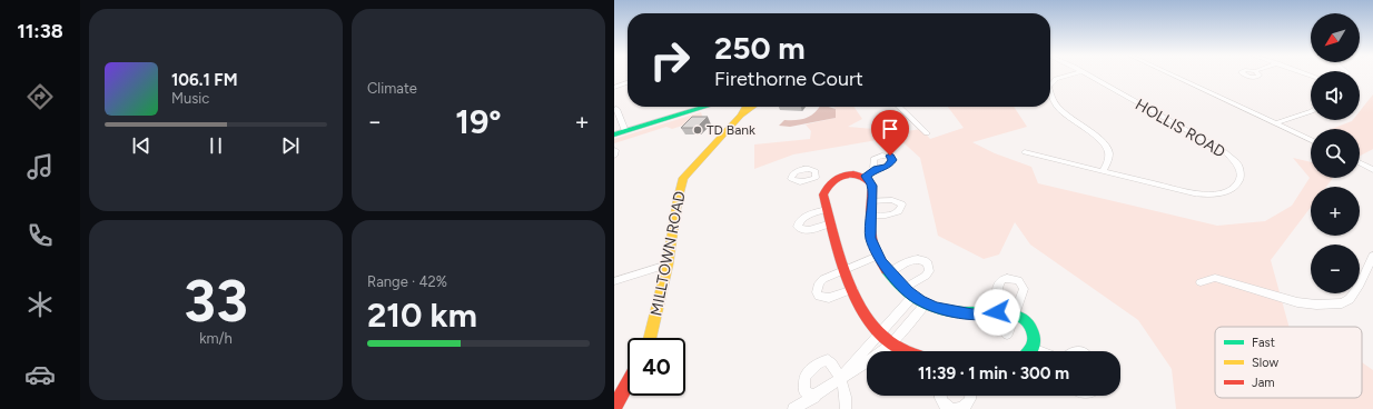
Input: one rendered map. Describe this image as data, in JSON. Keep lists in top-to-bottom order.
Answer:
{
  "streets": {
    "street": ["HOLLIS ROAD", "MILLTOWN ROAD"]
  },
  "places": ["TD Bank"],
  "legend": ["Fast", "Slow", "Jam"],
  "north": "bottom left",
  "page": {
    "tabs": "11:38",
    "tile": [
      "Climate",
      ["33", "km/h"],
      ["Range · 42%", "210 km"]
    ],
    "map_buttons": ["+", "−"],
    "turn": ["250 m", "Firethorne Court"],
    "song": ["106.1 FM", "Music"],
    "heat": ["−", "19°", "+"],
    "limit": "40",
    "trip": "11:39 · 1 min · 300 m"
  }
}
